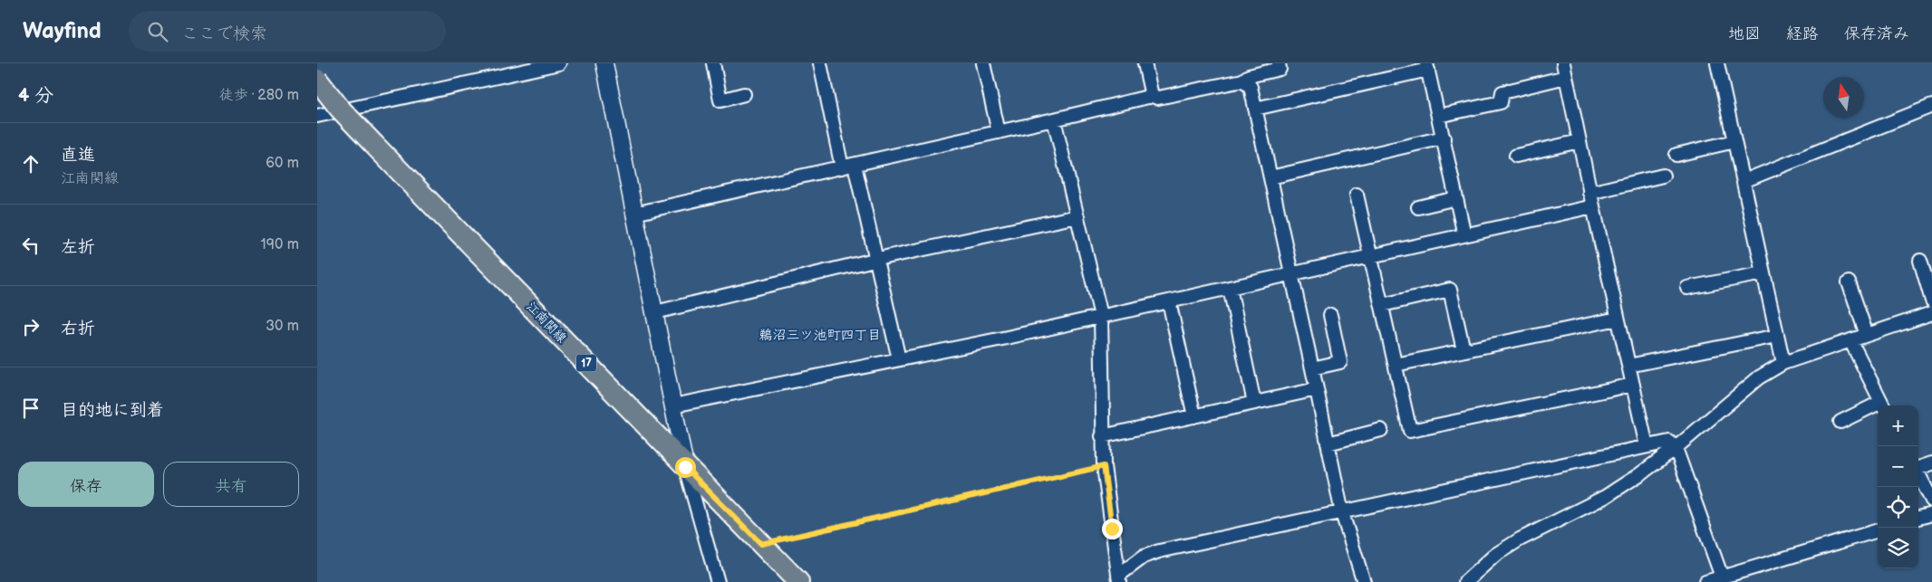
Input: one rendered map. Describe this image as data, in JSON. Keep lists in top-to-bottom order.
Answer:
{
  "streets": {
    "main road": ["江南関線", "17"]
  },
  "districts": ["鵜沼三ツ池町四丁目"],
  "north": "top",
  "page": {
    "header": "Wayfind",
    "search": "ここで検索",
    "nav": ["地図", "経路", "保存済み"],
    "heading": ["4 分", "徒歩 · 280 m"],
    "list": [
      ["直進", "江南関線", "60 m"],
      ["左折", "190 m"],
      ["右折", "30 m"],
      "目的地に到着"
    ],
    "map_buttons": ["+", "−"],
    "buttons": ["保存", "共有"]
  }
}
